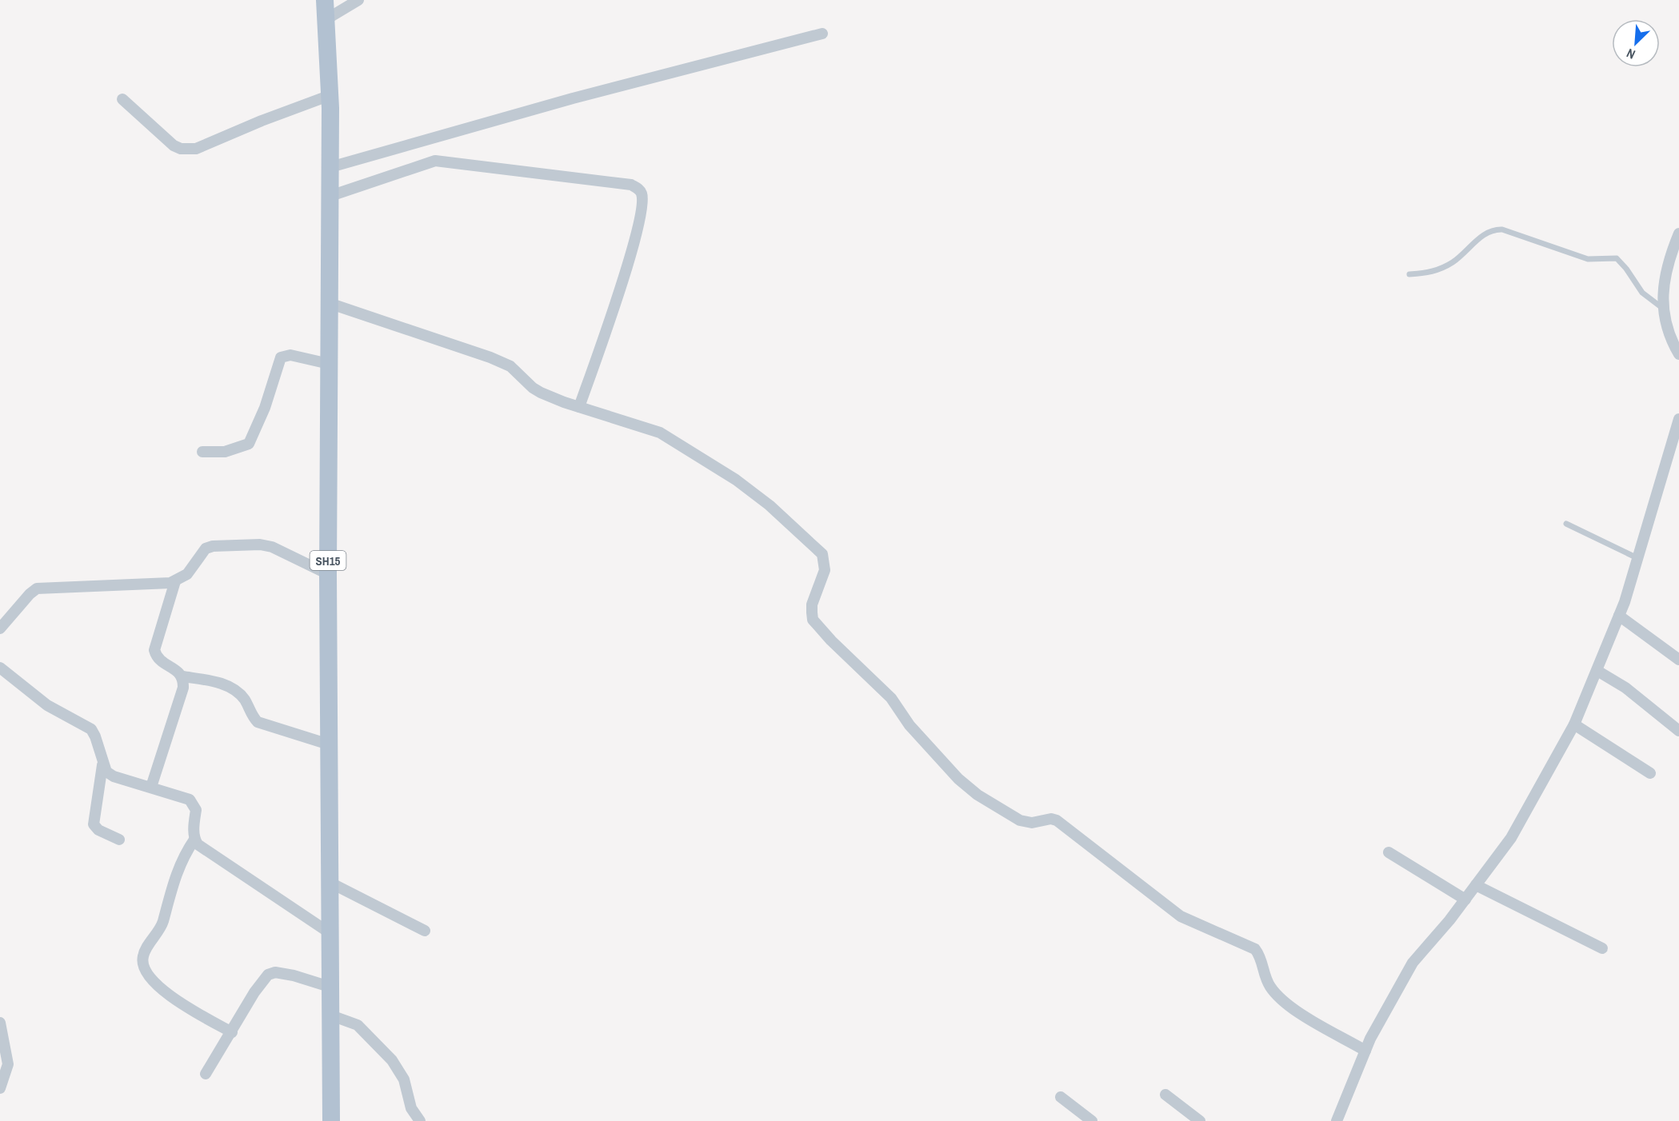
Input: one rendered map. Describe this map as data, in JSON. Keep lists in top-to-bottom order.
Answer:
{
  "streets": {
    "main road": ["SH15"]
  },
  "north": "bottom left"
}
